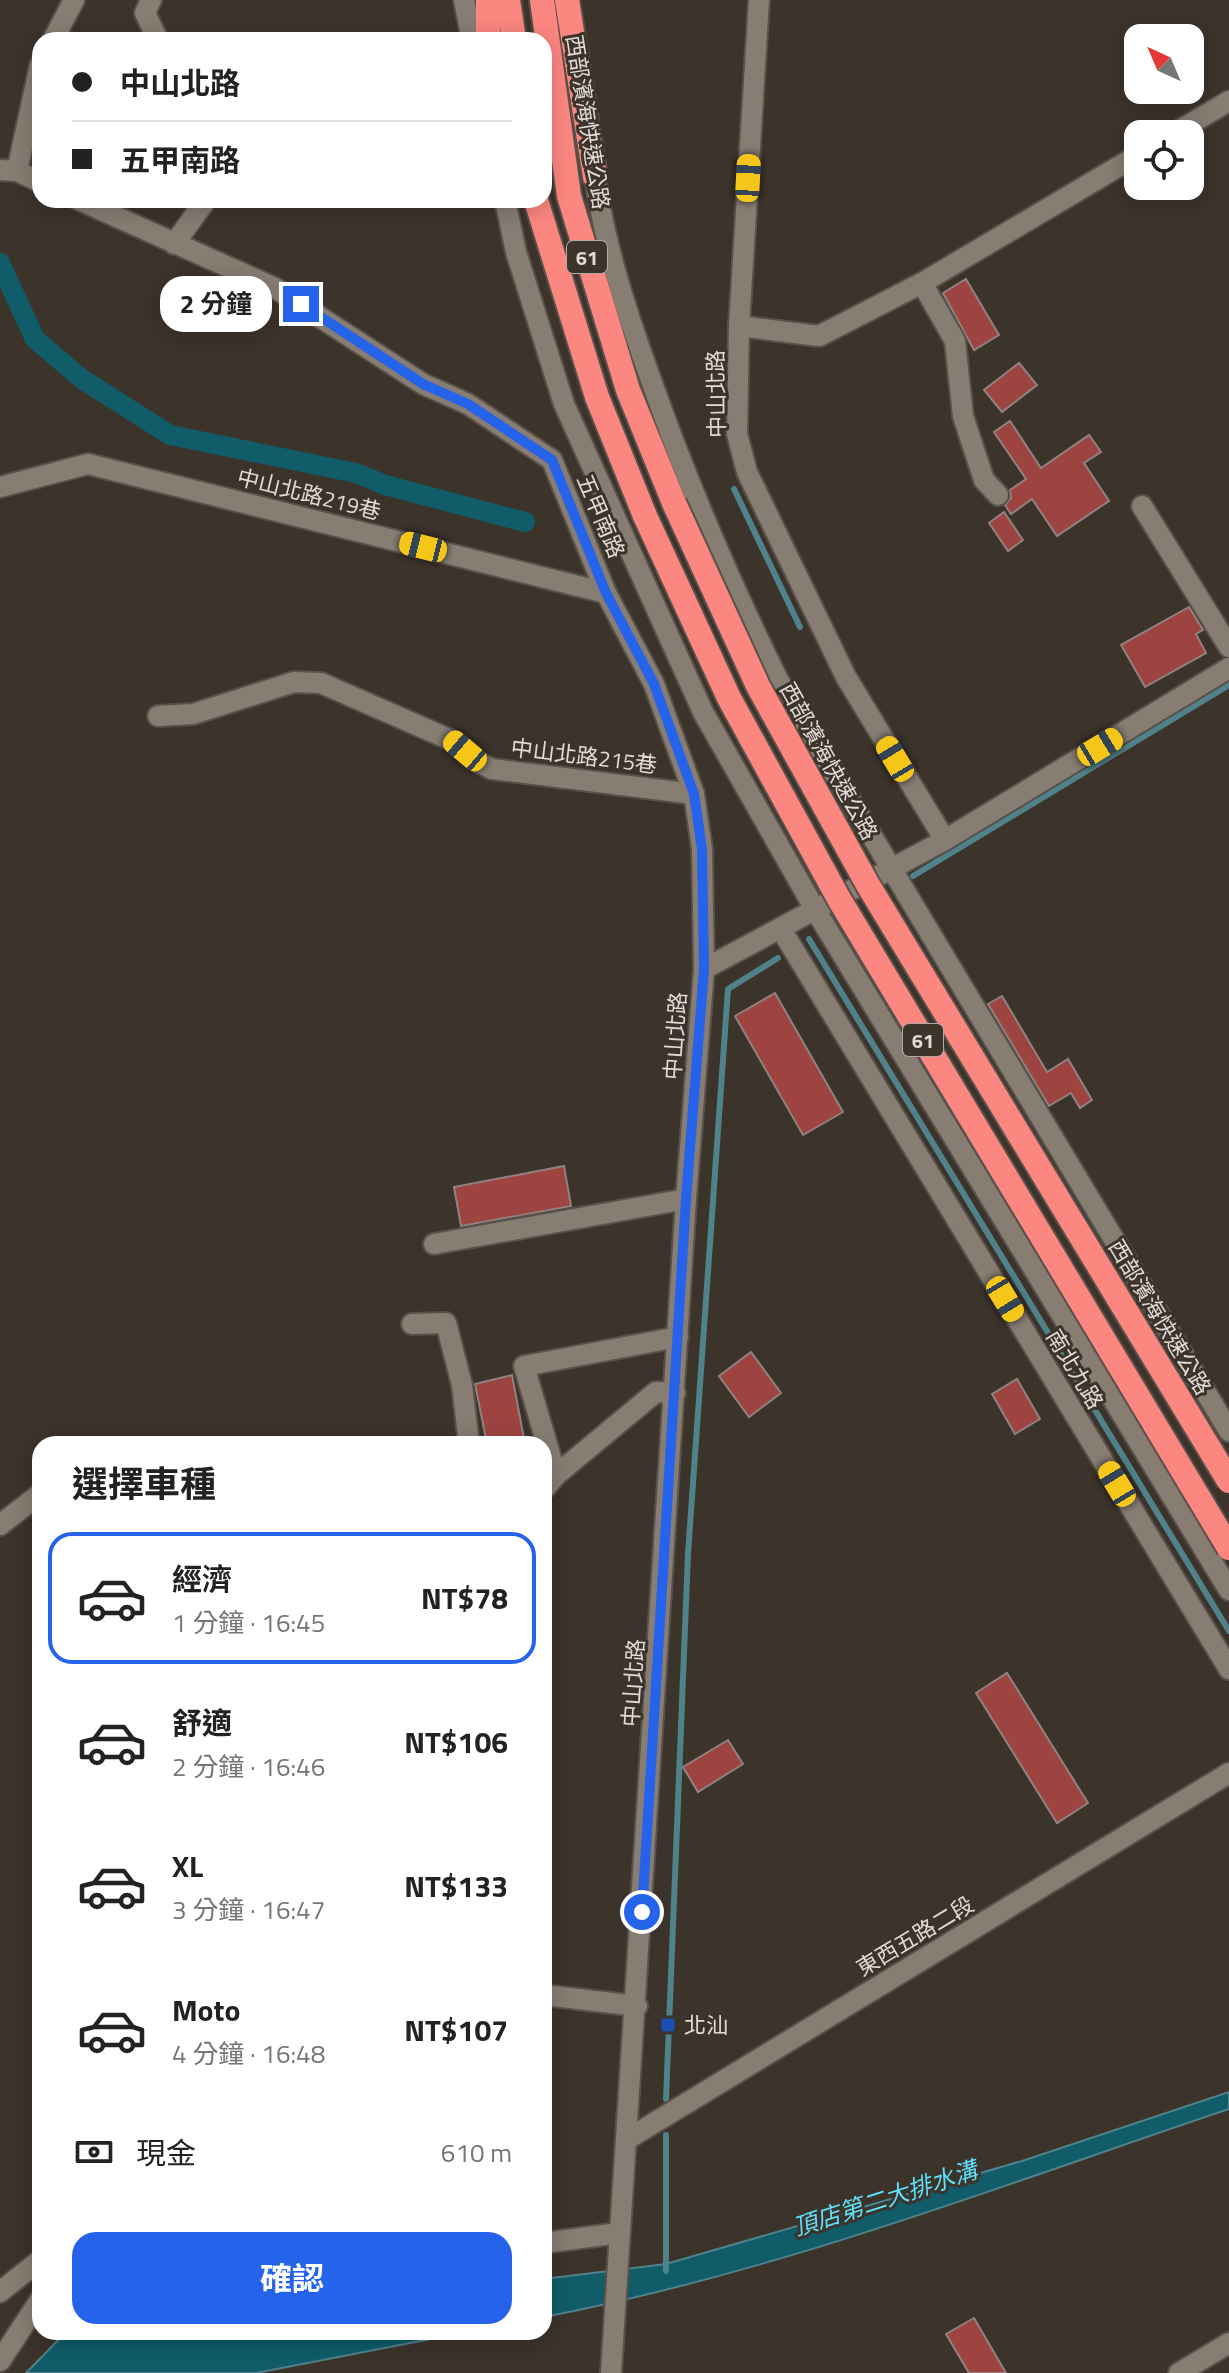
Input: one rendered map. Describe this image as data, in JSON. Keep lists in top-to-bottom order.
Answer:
{
  "streets": {
    "highway": ["西部濱海快速公路", "61"],
    "street": [
      "中山北路",
      "中山北路219巷",
      "五甲南路",
      "中山北路215巷",
      "南北九路",
      "東西五路二段"
    ]
  },
  "crossings": [
    ["中山北路", "五甲南路"],
    ["中山北路", "南北九路"],
    ["中山北路", "東西五路二段"],
    ["中山北路219巷", "五甲南路"],
    ["五甲南路", "中山北路215巷"]
  ],
  "water": ["頂店第二大排水溝"],
  "places": {
    "transit": ["北汕"]
  },
  "north": "top left",
  "page": {
    "banner": ["中山北路", "五甲南路"],
    "bubble": "2 分鐘",
    "heading": "選擇車種",
    "list": [
      {
        "name": "經濟",
        "note": "1 分鐘 · 16:45",
        "value": "NT$78"
      },
      {
        "name": "舒適",
        "note": "2 分鐘 · 16:46",
        "value": "NT$106"
      },
      {
        "name": "XL",
        "note": "3 分鐘 · 16:47",
        "value": "NT$133"
      },
      {
        "name": "Moto",
        "note": "4 分鐘 · 16:48",
        "value": "NT$107"
      }
    ],
    "pay": ["現金", "610 m"],
    "buttons": "確認"
  }
}
